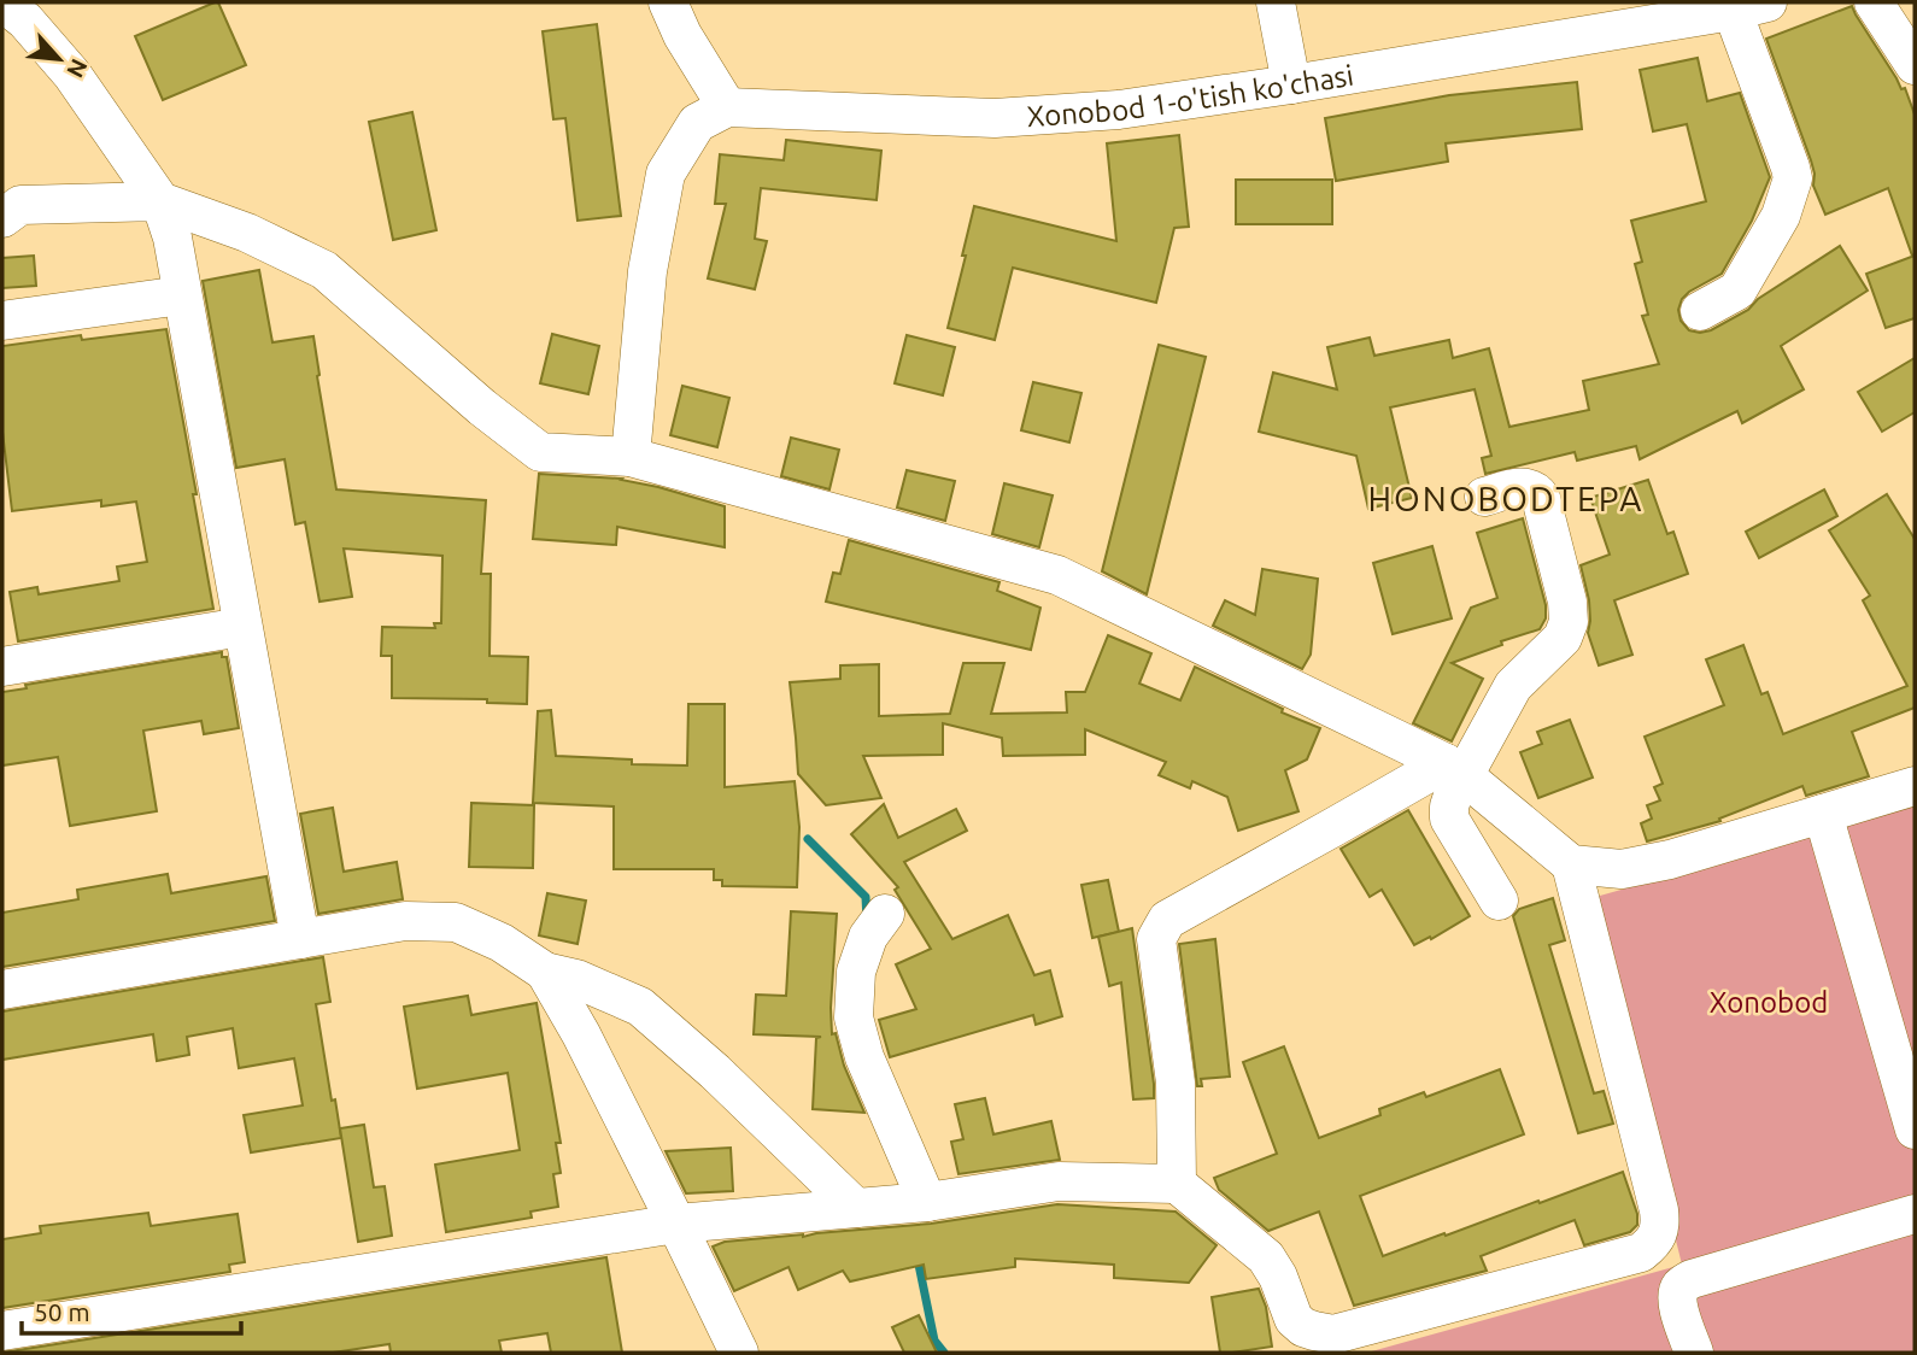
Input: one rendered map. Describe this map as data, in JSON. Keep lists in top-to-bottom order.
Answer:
{
  "streets": {
    "street": ["Xonobod 1-o'tish ko'chasi"]
  },
  "districts": ["HONOBODTEPA"],
  "parks": ["Xonobod"],
  "scale_bar": "50 m",
  "north": "bottom right"
}
